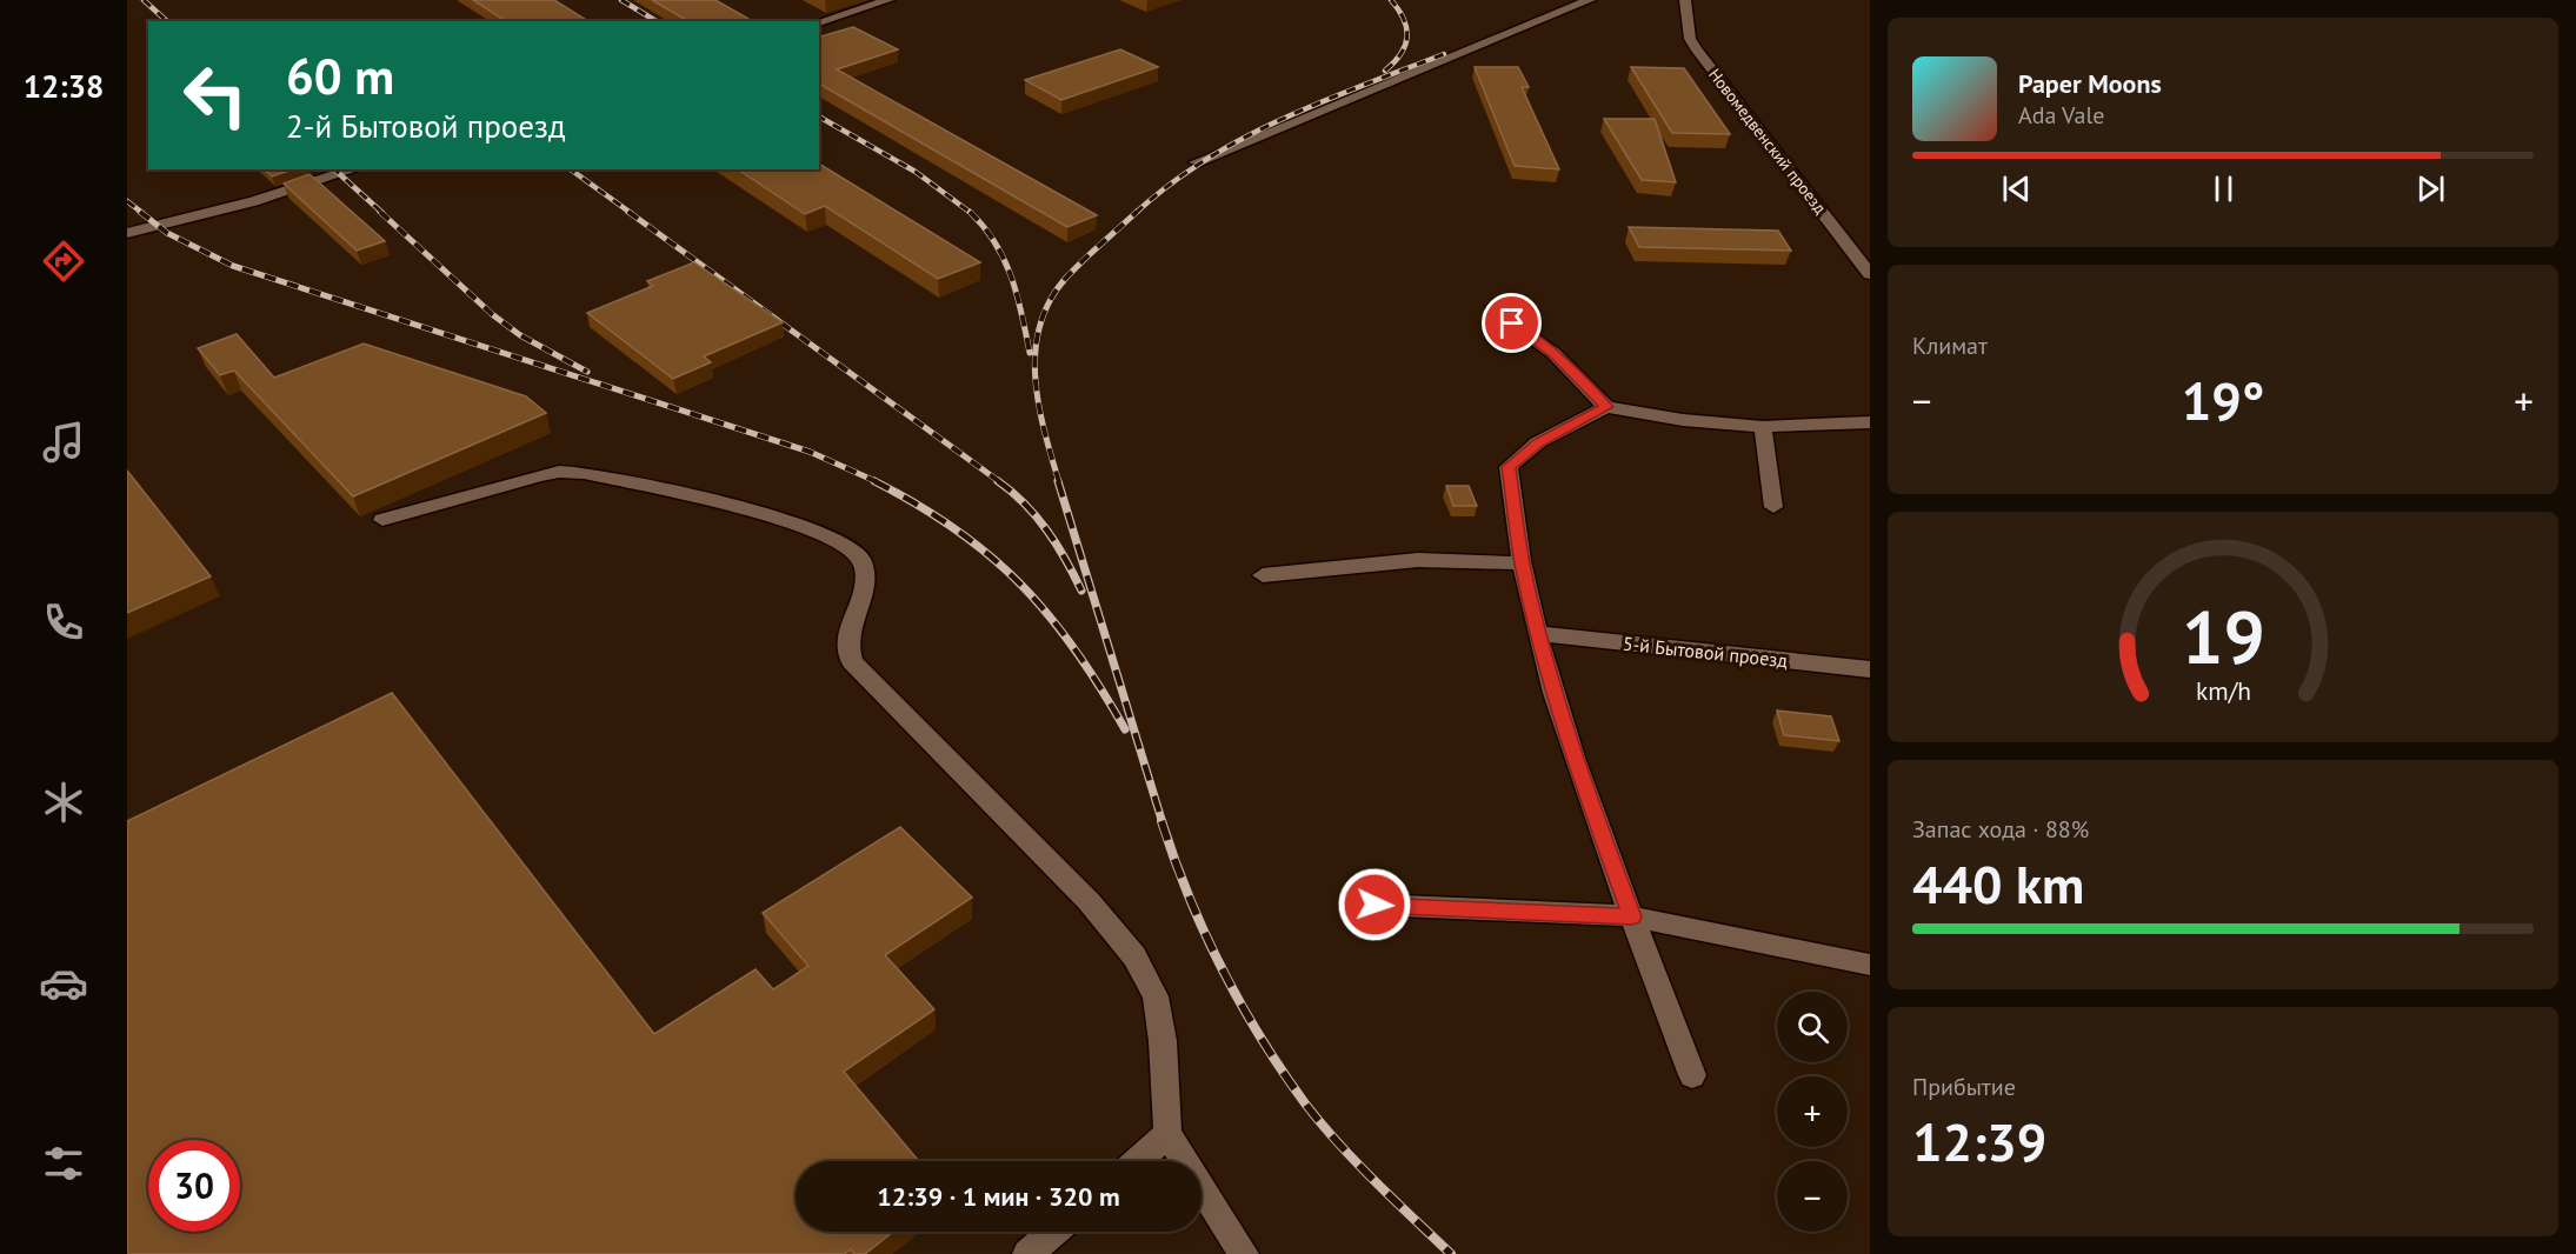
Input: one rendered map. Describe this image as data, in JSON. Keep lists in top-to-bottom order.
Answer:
{
  "streets": {
    "street": ["Новомедвенский проезд", "5-й Бытовой проезд"]
  },
  "page": {
    "tabs": "12:38",
    "turn": ["60 m", "2-й Бытовой проезд"],
    "song": ["Paper Moons", "Ada Vale"],
    "tile": [
      "Климат",
      ["Запас хода · 88%", "440 km"],
      ["Прибытие", "12:39"]
    ],
    "heat": ["−", "19°", "+"],
    "map_buttons": ["+", "−"],
    "limit": "30",
    "trip": "12:39 · 1 мин · 320 m",
    "gauge": ["19", "km/h"]
  }
}
